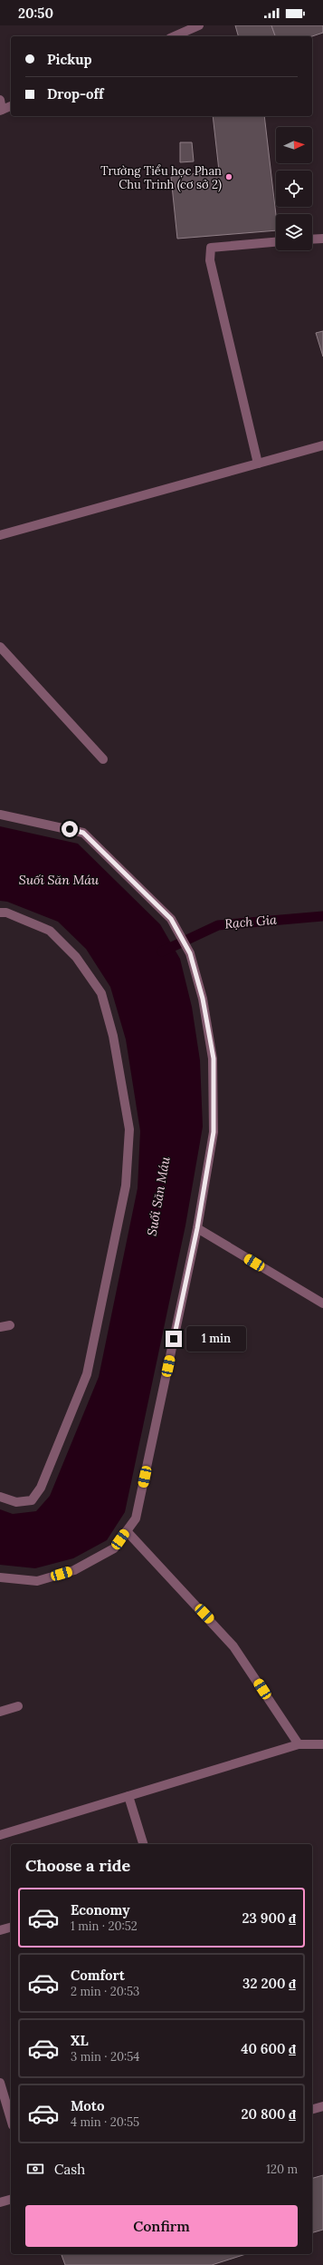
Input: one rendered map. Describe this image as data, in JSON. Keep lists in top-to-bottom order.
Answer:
{
  "water": ["Suối Săn Máu", "Rạch Gia"],
  "places": ["Trường Tiểu học Phan Chu Trinh (cơ sở 2)"],
  "north": "right",
  "page": {
    "status": "20:50",
    "banner": ["Pickup", "Drop-off"],
    "bubble": "1 min",
    "heading": "Choose a ride",
    "list": [
      {
        "name": "Economy",
        "note": "1 min · 20:52",
        "value": "23 900 ₫"
      },
      {
        "name": "Comfort",
        "note": "2 min · 20:53",
        "value": "32 200 ₫"
      },
      {
        "name": "XL",
        "note": "3 min · 20:54",
        "value": "40 600 ₫"
      },
      {
        "name": "Moto",
        "note": "4 min · 20:55",
        "value": "20 800 ₫"
      }
    ],
    "pay": ["Cash", "120 m"],
    "buttons": "Confirm"
  }
}
